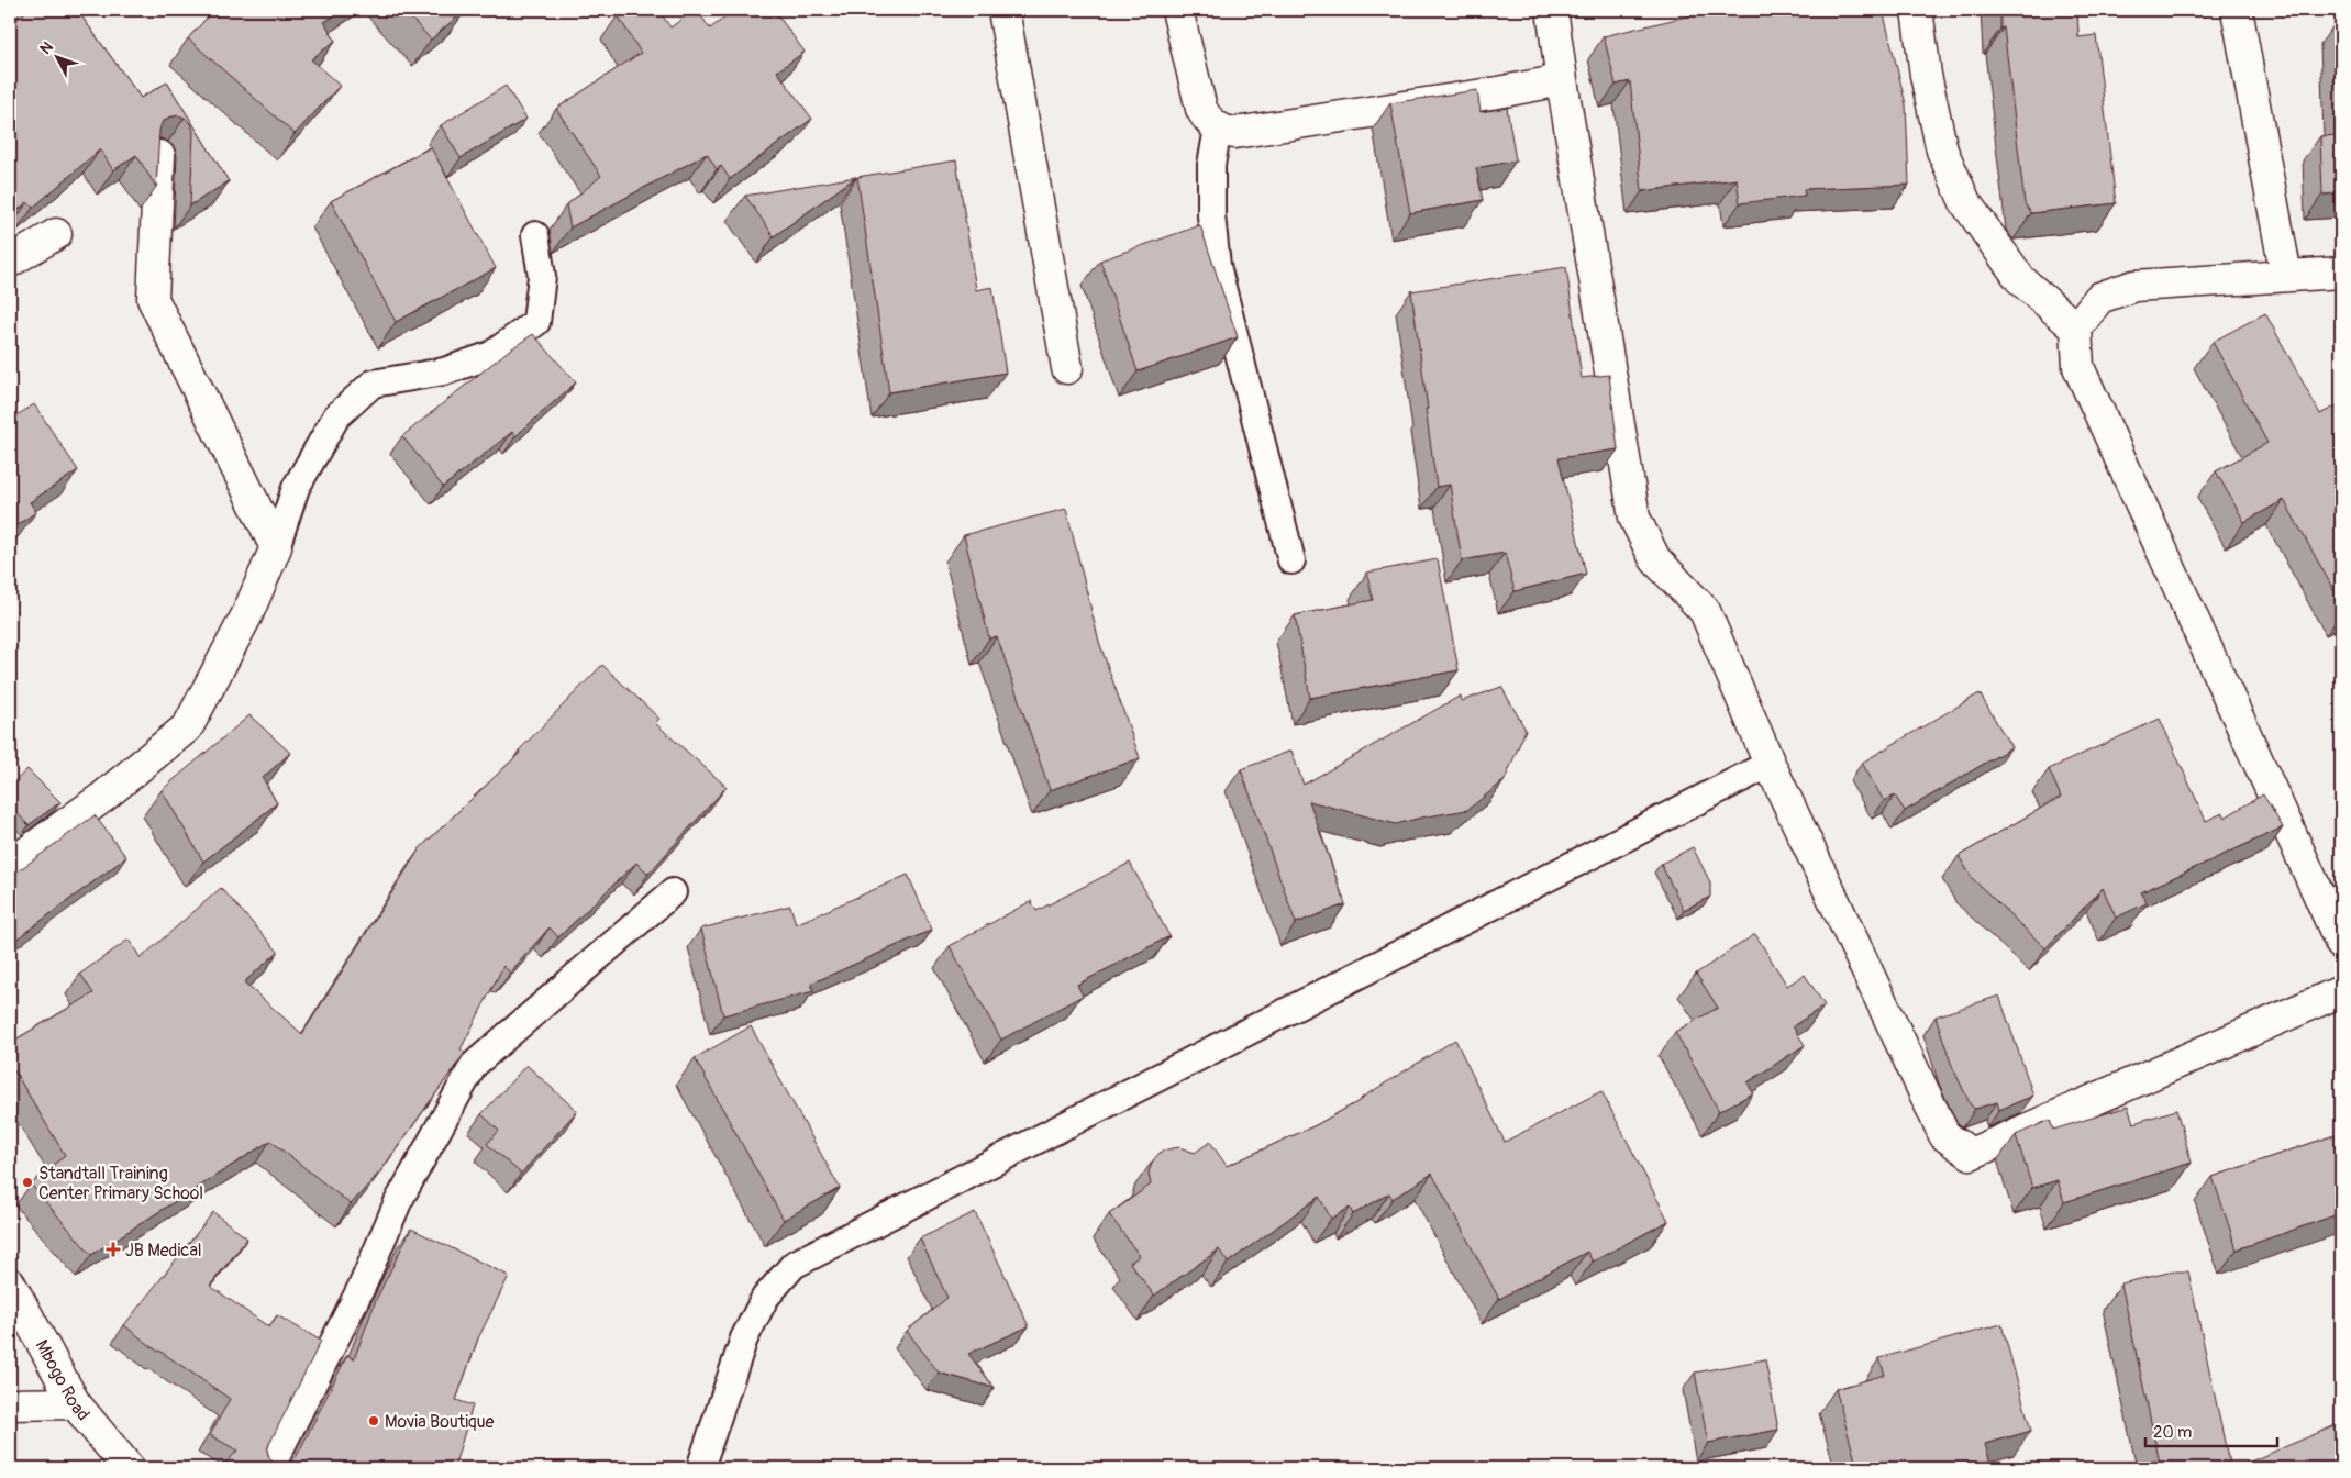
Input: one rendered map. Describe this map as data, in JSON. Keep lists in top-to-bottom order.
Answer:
{
  "streets": {
    "street": ["Mbogo Road"]
  },
  "places": {
    "other": ["Standtall Training Center Primary School", "Movia Boutique"],
    "health": ["JB Medical"]
  },
  "scale_bar": "20 m",
  "north": "top left"
}
